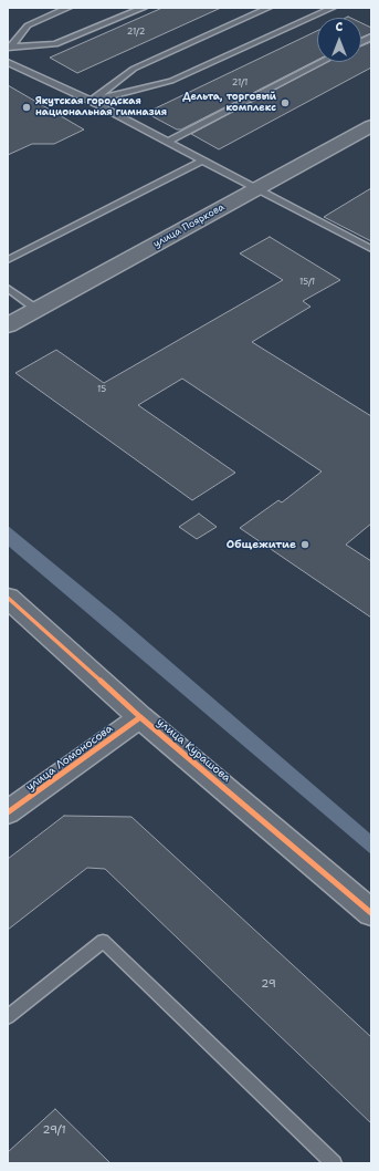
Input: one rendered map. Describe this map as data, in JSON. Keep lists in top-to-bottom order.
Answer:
{
  "streets": {
    "main road": ["улица Пояркова", "улица Курашова"],
    "street": ["улица Ломоносова"]
  },
  "crossings": [
    ["улица Курашова", "улица Ломоносова"]
  ],
  "places": ["Дельта, торговый комплекс", "Якутская городская национальная гимназия", "Общежитие"],
  "house_numbers": [
    "21/2",
    "21/1",
    "15/1",
    "15",
    "29",
    "29/1"
  ],
  "north": "top"
}
